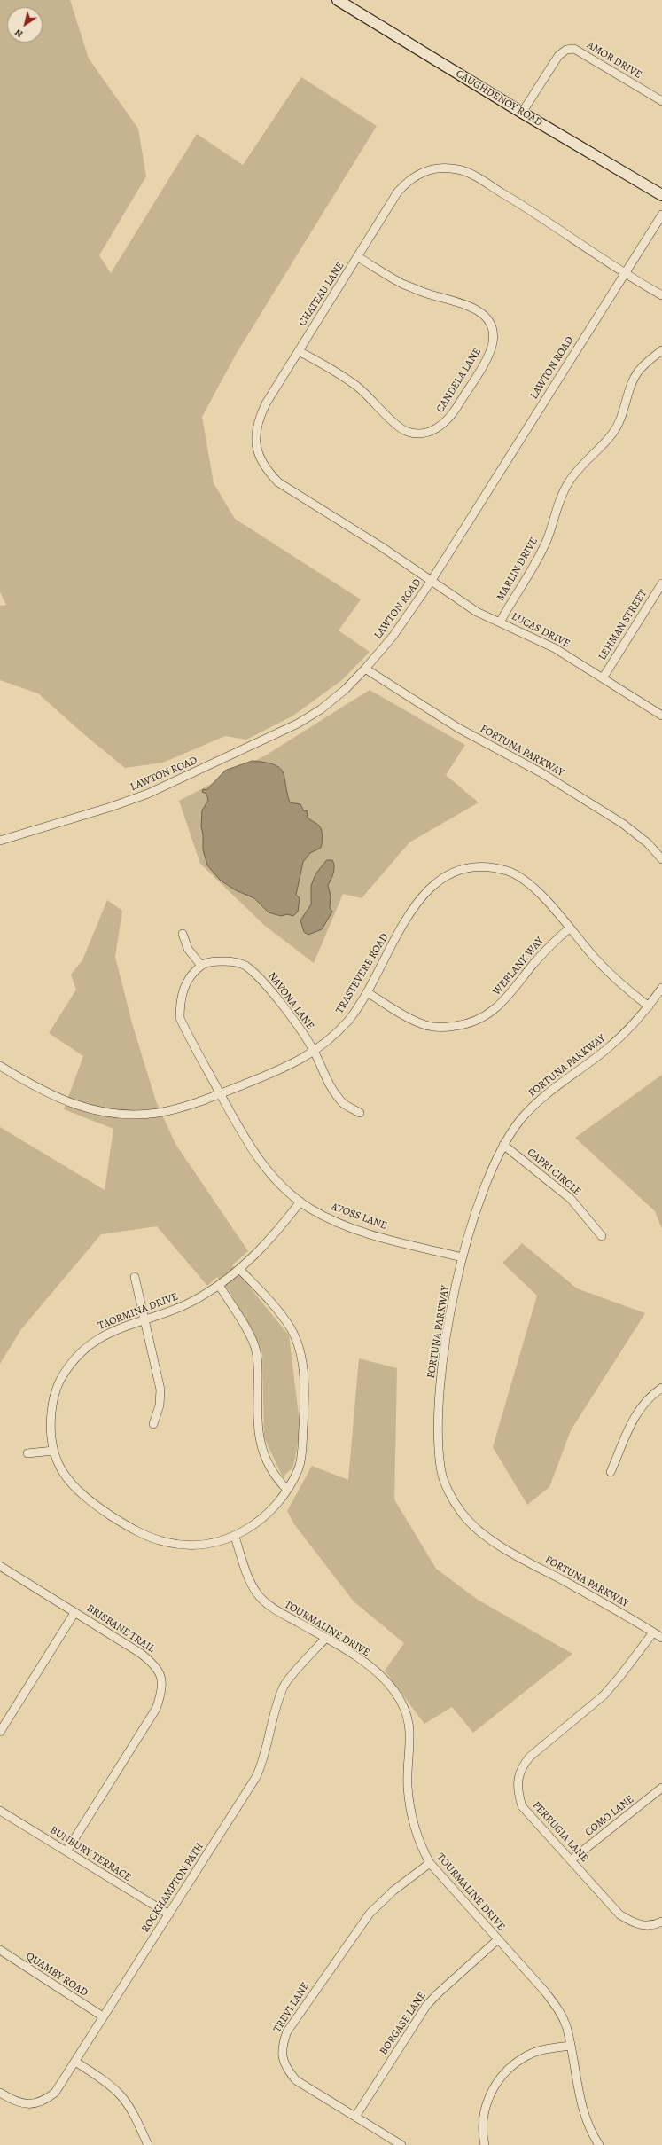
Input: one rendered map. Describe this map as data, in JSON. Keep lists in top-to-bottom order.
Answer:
{
  "streets": {
    "street": [
      "AMOR DRIVE",
      "CAUGHDENOY ROAD",
      "CHATEAU LANE",
      "LAWTON ROAD",
      "CANDELA LANE",
      "MARLIN DRIVE",
      "LEHMAN STREET",
      "LUCAS DRIVE",
      "FORTUNA PARKWAY",
      "WEBLANK WAY",
      "TRASTEVERE ROAD",
      "NAVONA LANE",
      "CAPRI CIRCLE",
      "AVOSS LANE",
      "TAORMINA DRIVE",
      "BRISBANE TRAIL",
      "TOURMALINE DRIVE",
      "COMO LANE",
      "PERRUGIA LANE",
      "BUNBURY TERRACE",
      "ROCKHAMPTON PATH",
      "QUAMBY ROAD",
      "TREVI LANE",
      "BORGASE LANE"
    ]
  },
  "crossings": [
    ["AMOR DRIVE", "CAUGHDENOY ROAD"],
    ["CHATEAU LANE", "LAWTON ROAD"],
    ["CHATEAU LANE", "CANDELA LANE"],
    ["CHATEAU LANE", "LUCAS DRIVE"],
    ["LAWTON ROAD", "LUCAS DRIVE"],
    ["LAWTON ROAD", "FORTUNA PARKWAY"],
    ["MARLIN DRIVE", "LUCAS DRIVE"],
    ["LEHMAN STREET", "LUCAS DRIVE"],
    ["FORTUNA PARKWAY", "TRASTEVERE ROAD"],
    ["FORTUNA PARKWAY", "CAPRI CIRCLE"],
    ["FORTUNA PARKWAY", "AVOSS LANE"],
    ["FORTUNA PARKWAY", "PERRUGIA LANE"],
    ["WEBLANK WAY", "TRASTEVERE ROAD"],
    ["TRASTEVERE ROAD", "NAVONA LANE"],
    ["TRASTEVERE ROAD", "AVOSS LANE"],
    ["AVOSS LANE", "TAORMINA DRIVE"],
    ["TAORMINA DRIVE", "TOURMALINE DRIVE"],
    ["BRISBANE TRAIL", "BUNBURY TERRACE"],
    ["TOURMALINE DRIVE", "ROCKHAMPTON PATH"],
    ["TOURMALINE DRIVE", "TREVI LANE"],
    ["TOURMALINE DRIVE", "BORGASE LANE"],
    ["COMO LANE", "PERRUGIA LANE"],
    ["BUNBURY TERRACE", "ROCKHAMPTON PATH"],
    ["ROCKHAMPTON PATH", "QUAMBY ROAD"],
    ["TREVI LANE", "BORGASE LANE"]
  ],
  "north": "bottom left"
}
